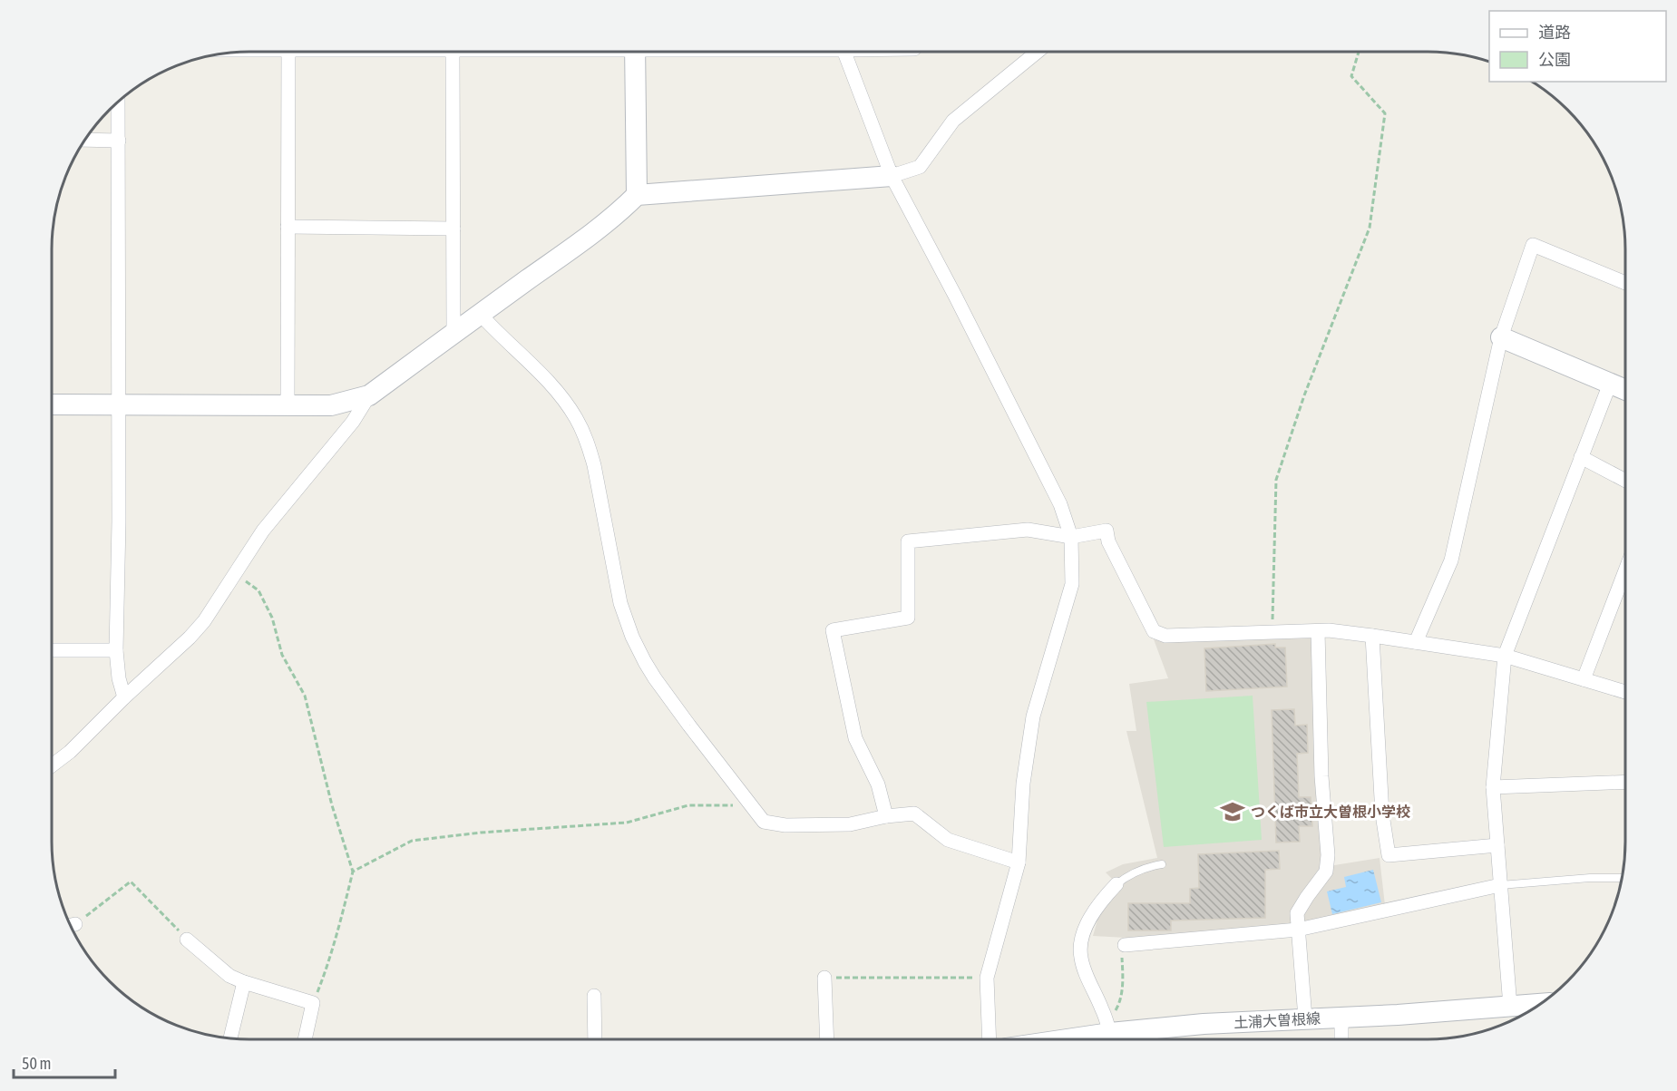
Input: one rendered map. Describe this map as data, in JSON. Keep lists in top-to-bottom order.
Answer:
{
  "streets": {
    "street": ["土浦大曽根線"]
  },
  "places": {
    "school or university": ["つくば市立大曽根小学校"]
  },
  "legend": ["道路", "公園"],
  "scale_bar": "50 m"
}
